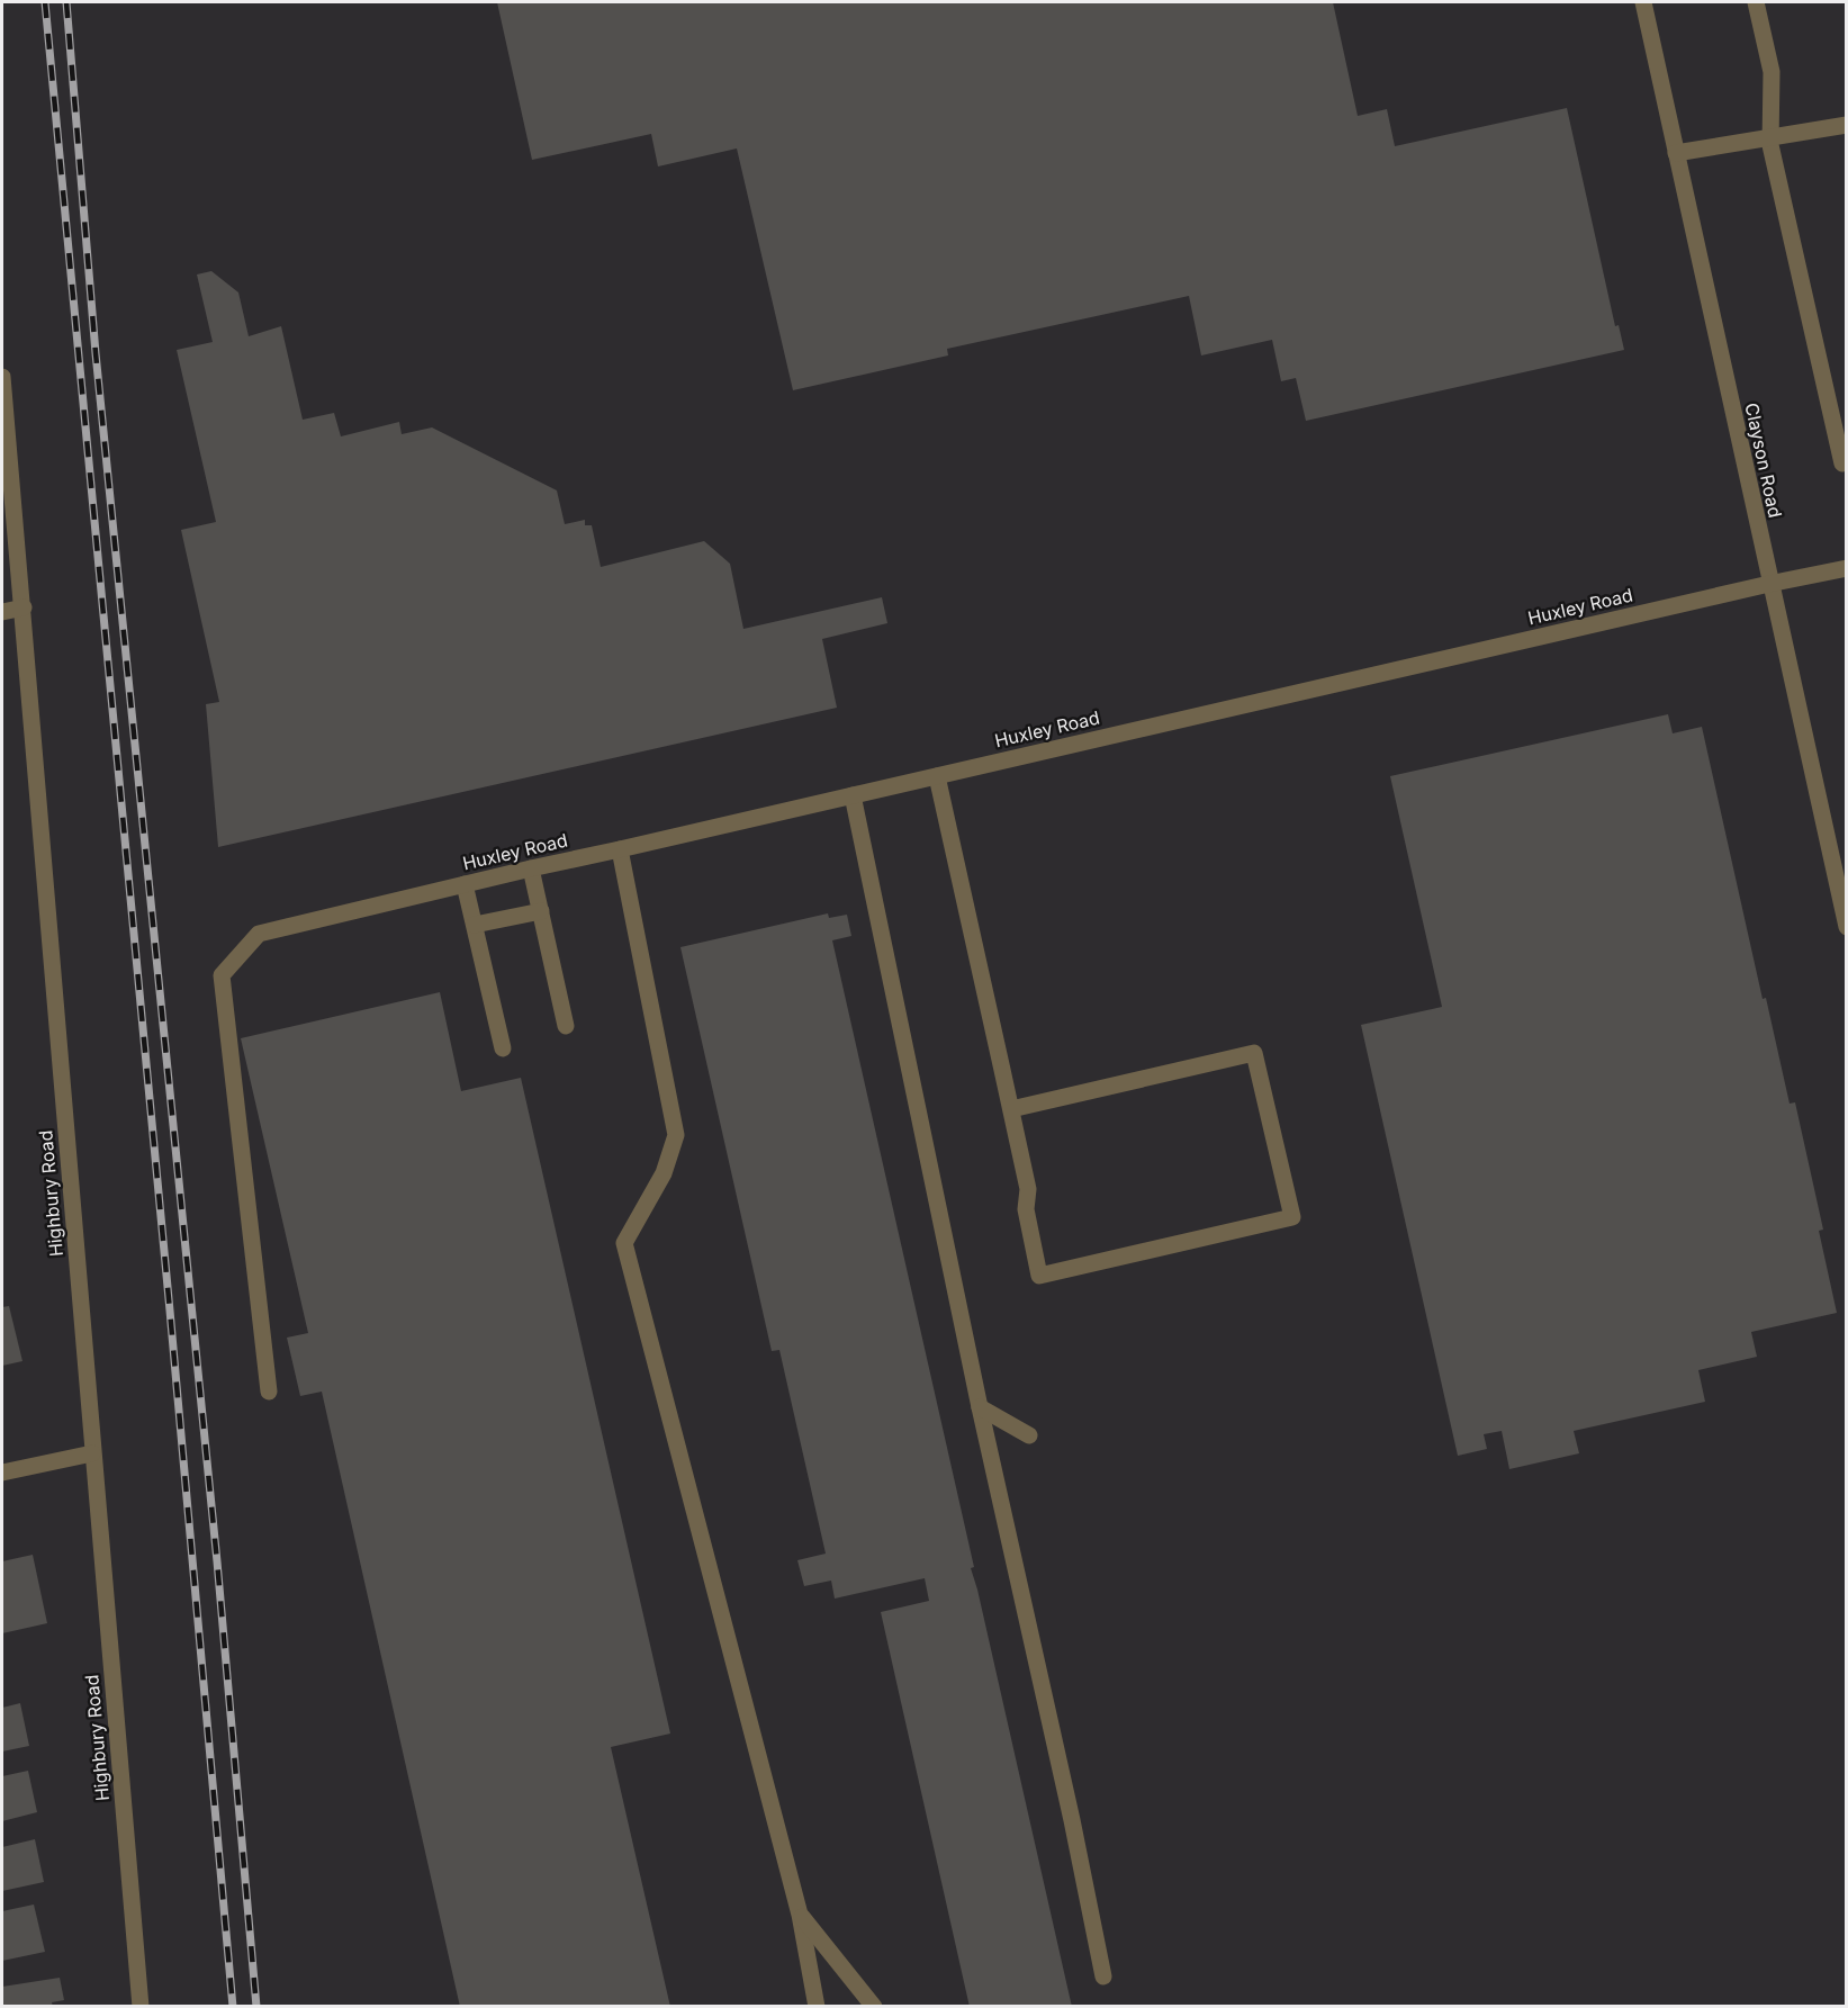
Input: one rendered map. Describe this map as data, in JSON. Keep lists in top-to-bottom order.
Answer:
{
  "streets": {
    "street": ["Clayson Road", "Huxley Road", "Highbury Road"]
  },
  "crossings": [
    ["Clayson Road", "Huxley Road"]
  ]
}
